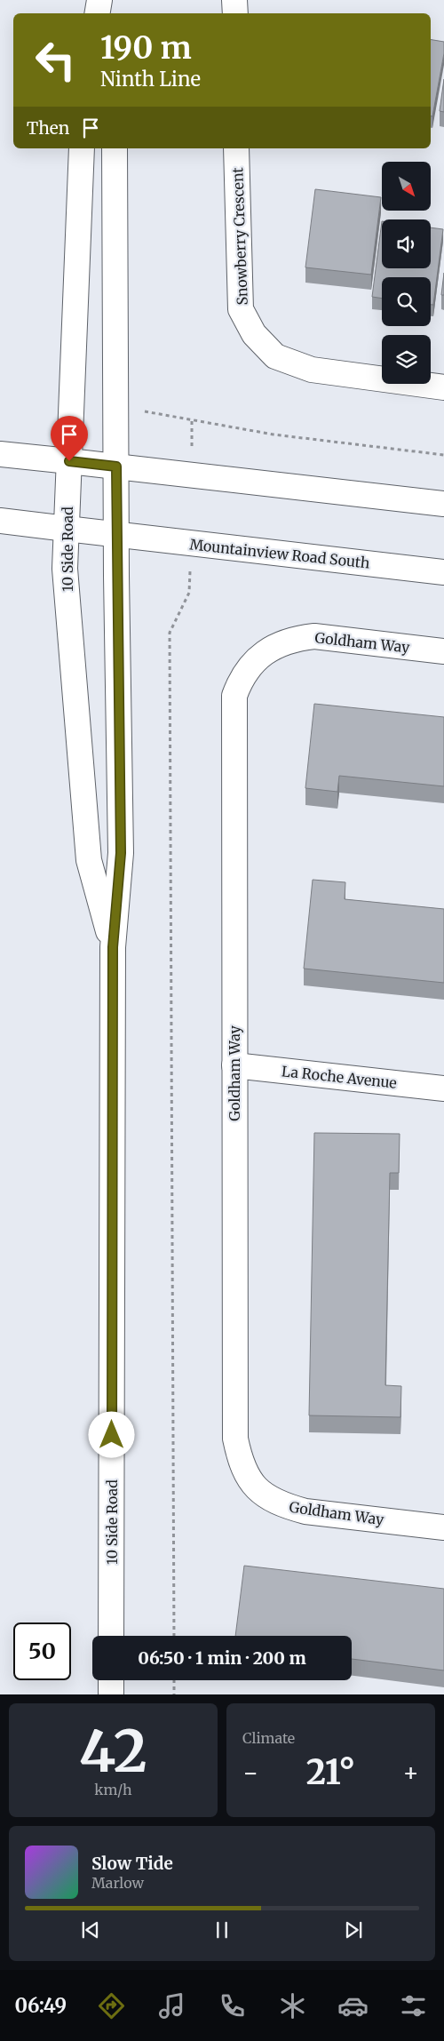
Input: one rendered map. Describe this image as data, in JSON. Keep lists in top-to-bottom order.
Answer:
{
  "streets": {
    "main road": [
      "Snowberry Crescent",
      "10 Side Road",
      "Mountainview Road South",
      "Goldham Way",
      "La Roche Avenue"
    ]
  },
  "crossings": [
    ["10 Side Road", "Mountainview Road South"],
    ["Goldham Way", "La Roche Avenue"]
  ],
  "north": "bottom right",
  "page": {
    "turn": ["190 m", "Ninth Line"],
    "then": "Then",
    "limit": "50",
    "trip": "06:50 · 1 min · 200 m",
    "tile": [
      ["42", "km/h"],
      "Climate"
    ],
    "heat": ["−", "21°", "+"],
    "song": ["Slow Tide", "Marlow"],
    "tabs": "06:49"
  }
}
